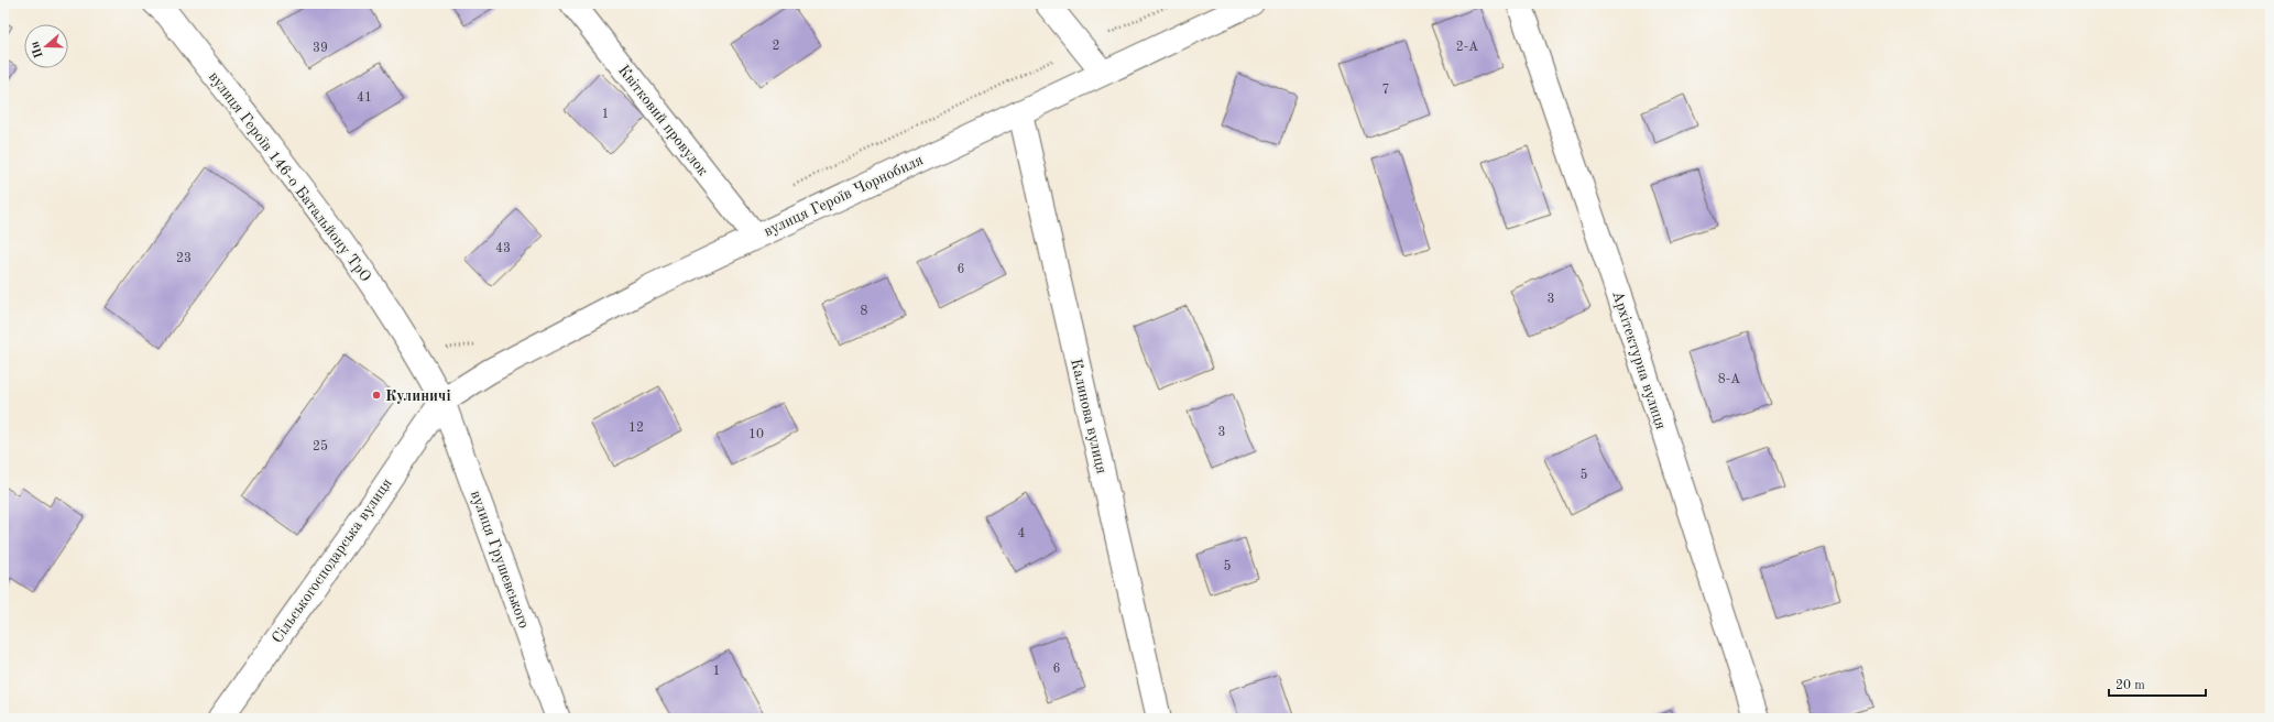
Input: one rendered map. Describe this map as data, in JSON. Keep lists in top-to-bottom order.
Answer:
{
  "streets": {
    "street": [
      "Квітковий провулок",
      "вулиця Героїв 146-о Батальйону ТрО",
      "вулиця Героїв Чорнобиля",
      "Архітектурна вулиця",
      "Калинова вулиця",
      "вулиця Грушевського",
      "Сільськогосподарська вулиця"
    ]
  },
  "crossings": [
    ["Квітковий провулок", "вулиця Героїв Чорнобиля"],
    ["вулиця Героїв 146-о Батальйону ТрО", "вулиця Героїв Чорнобиля"],
    ["вулиця Героїв 146-о Батальйону ТрО", "вулиця Грушевського"],
    ["вулиця Героїв 146-о Батальйону ТрО", "Сільськогосподарська вулиця"],
    ["вулиця Героїв Чорнобиля", "Калинова вулиця"],
    ["вулиця Героїв Чорнобиля", "вулиця Грушевського"],
    ["вулиця Героїв Чорнобиля", "Сільськогосподарська вулиця"],
    ["вулиця Грушевського", "Сільськогосподарська вулиця"]
  ],
  "places": ["Кулиничі"],
  "house_numbers": [
    "2",
    "2-А",
    "39",
    "7",
    "41",
    "1",
    "43",
    "23",
    "6",
    "3",
    "8",
    "8-А",
    "12",
    "3",
    "10",
    "25",
    "5",
    "4",
    "5",
    "6",
    "1"
  ],
  "scale_bar": "20 m",
  "north": "left"
}
